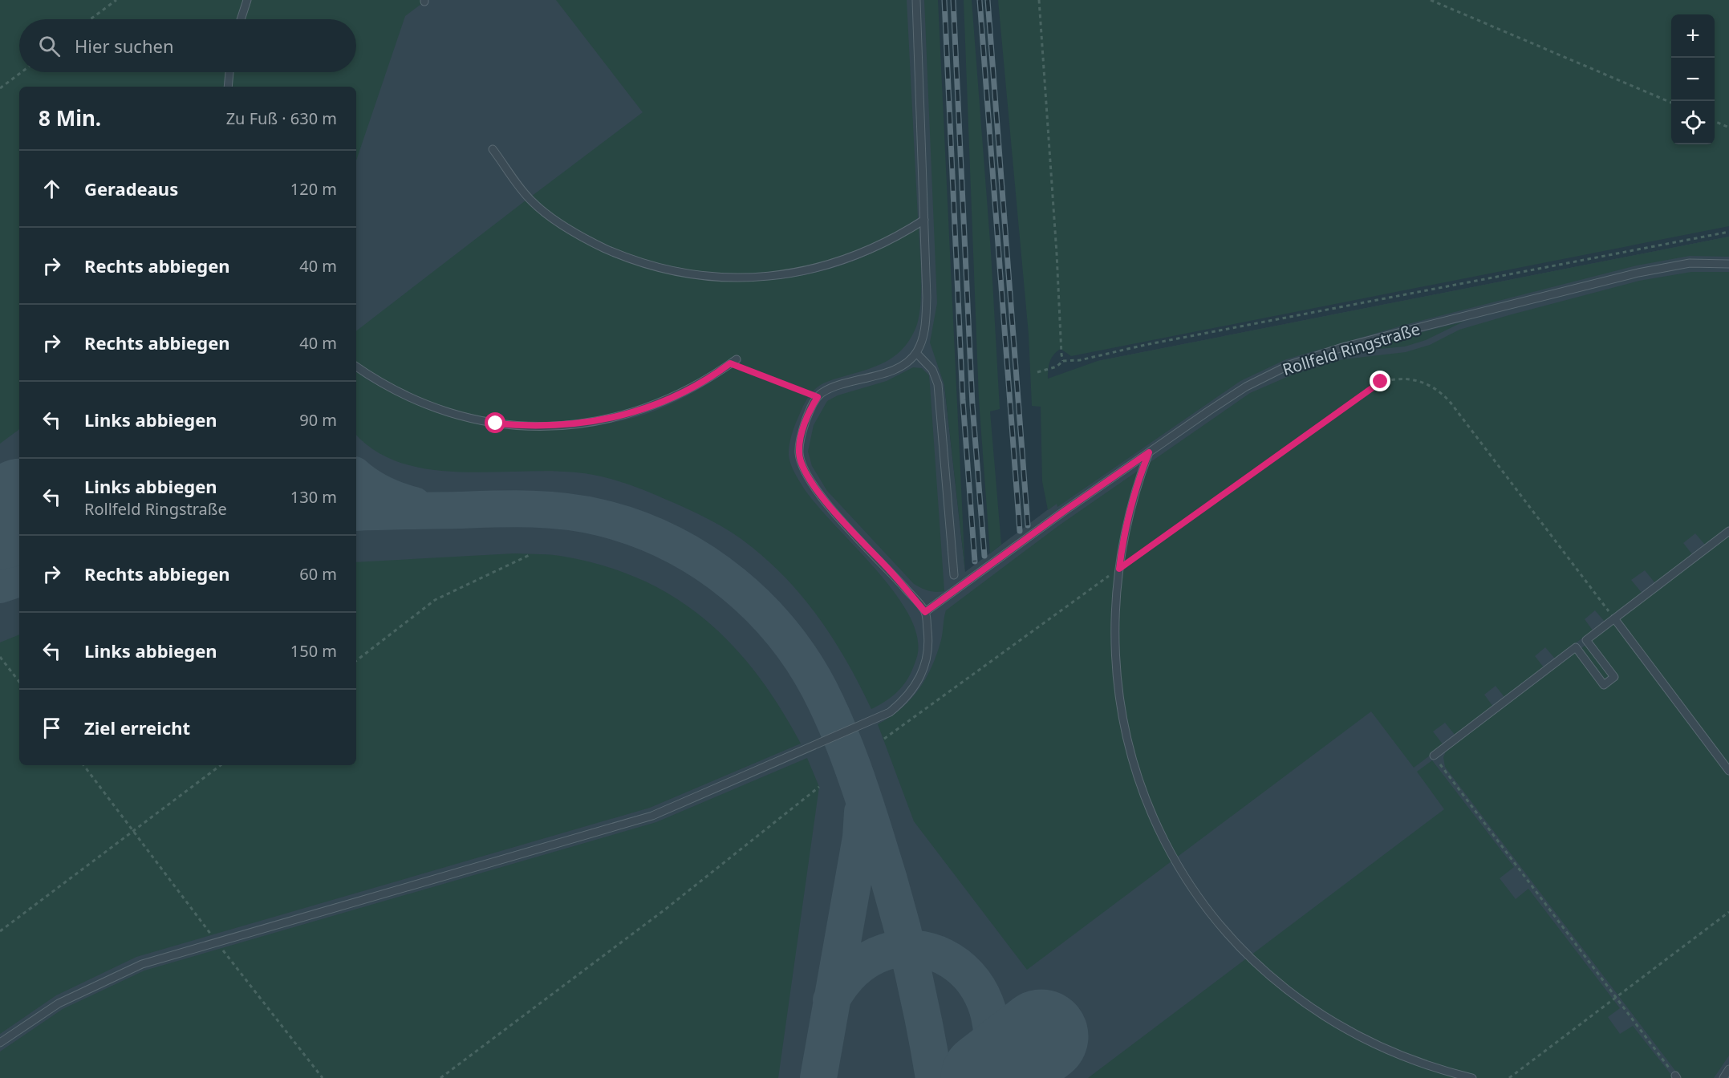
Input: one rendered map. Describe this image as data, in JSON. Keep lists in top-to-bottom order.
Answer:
{
  "streets": {
    "lane": ["Rollfeld Ringstraße"]
  },
  "page": {
    "map_buttons": ["+", "−"],
    "search": "Hier suchen",
    "heading": ["8 Min.", "Zu Fuß · 630 m"],
    "list": [
      ["Geradeaus", "120 m"],
      ["Rechts abbiegen", "40 m"],
      ["Rechts abbiegen", "40 m"],
      ["Links abbiegen", "90 m"],
      ["Links abbiegen", "Rollfeld Ringstraße", "130 m"],
      ["Rechts abbiegen", "60 m"],
      ["Links abbiegen", "150 m"],
      "Ziel erreicht"
    ]
  }
}
